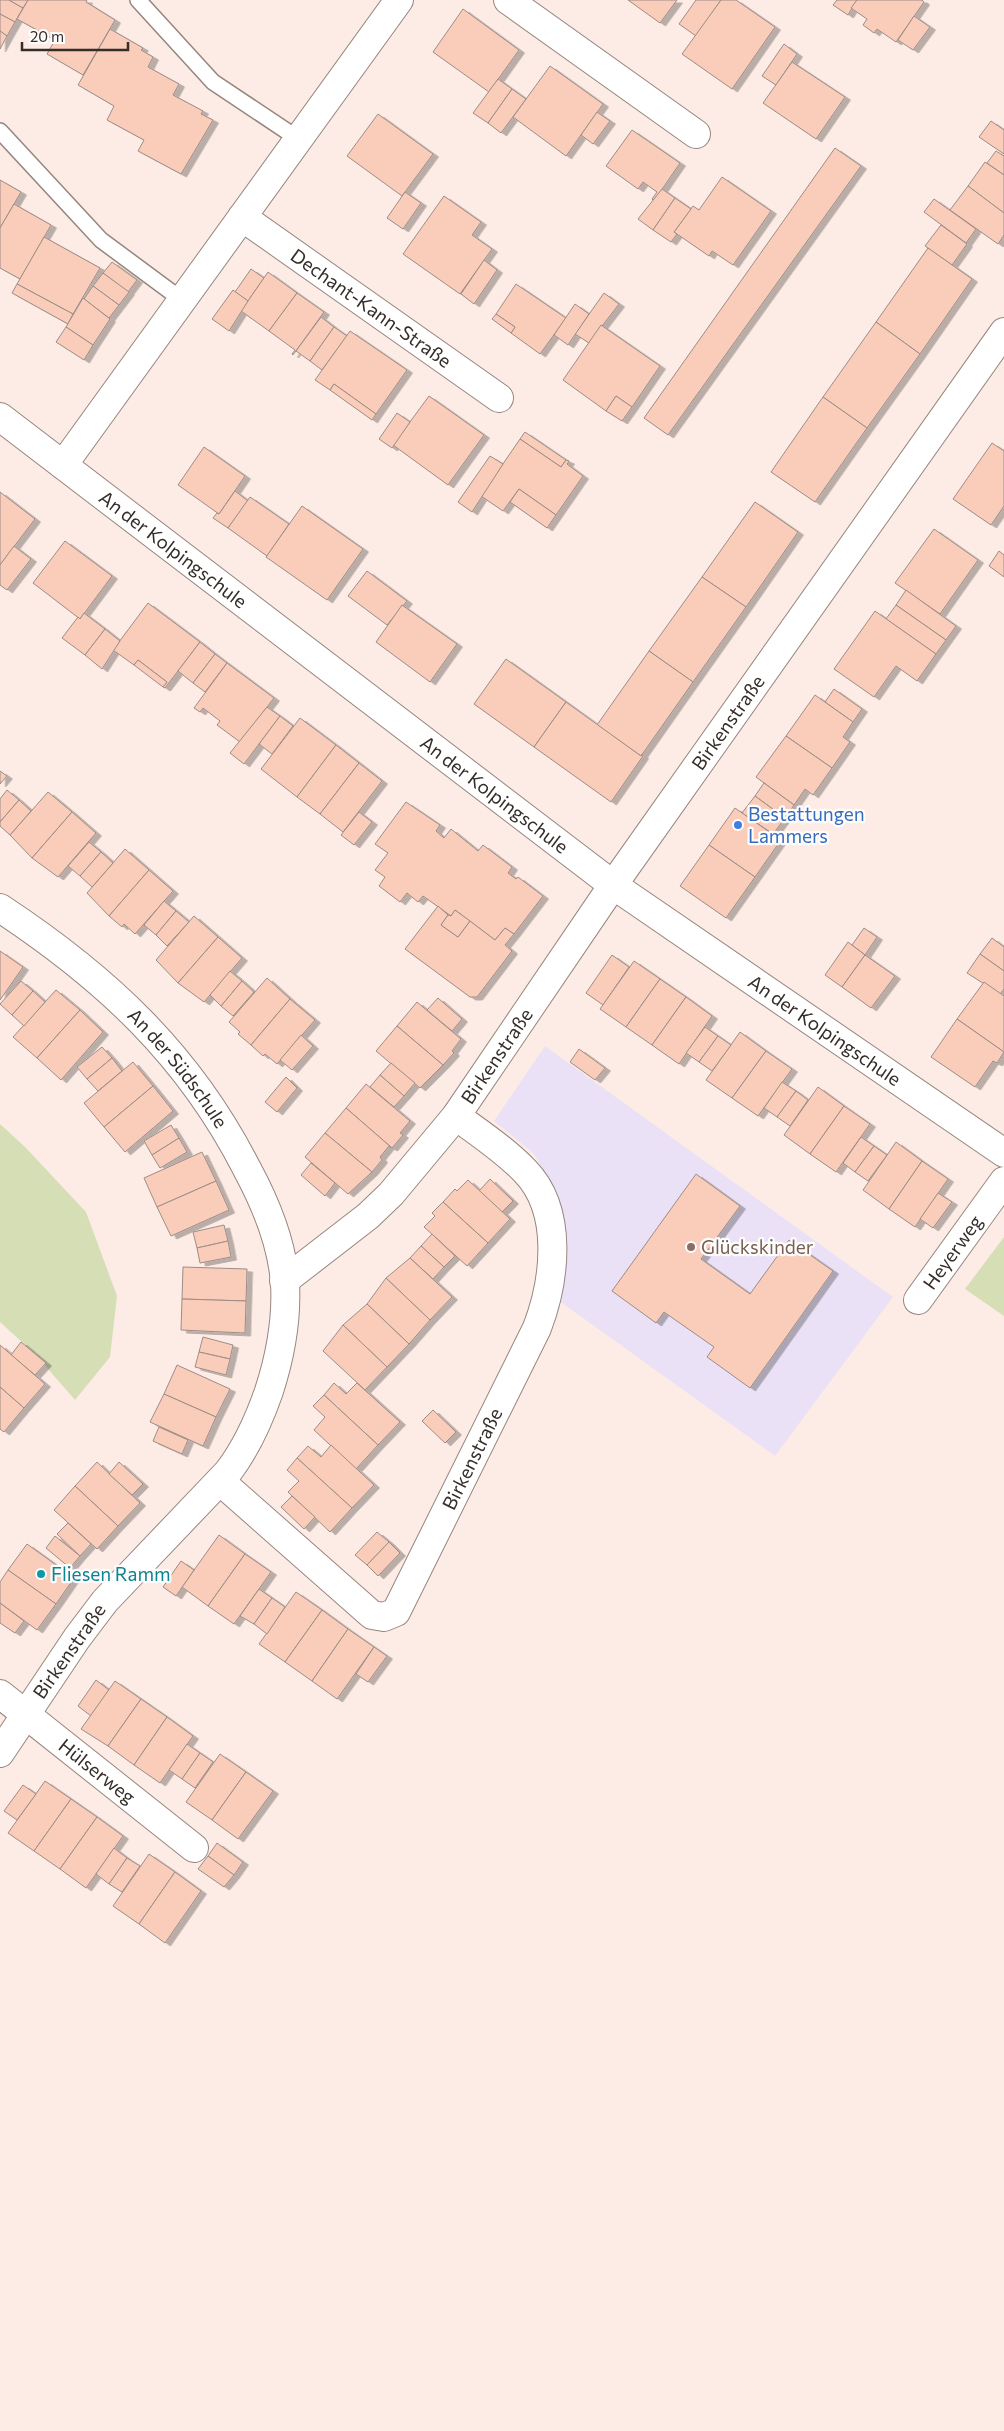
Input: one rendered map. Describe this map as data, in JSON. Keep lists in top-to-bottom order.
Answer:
{
  "streets": {
    "street": [
      "Dechant-Kann-Straße",
      "An der Kolpingschule",
      "Birkenstraße",
      "An der Südschule",
      "Heyerweg",
      "Hülserweg"
    ]
  },
  "crossings": [
    ["An der Kolpingschule", "Birkenstraße"],
    ["Birkenstraße", "An der Südschule"],
    ["Birkenstraße", "Hülserweg"]
  ],
  "places": ["Bestattungen Lammers", "Glückskinder", "Fliesen Ramm"],
  "scale_bar": "20 m"
}
